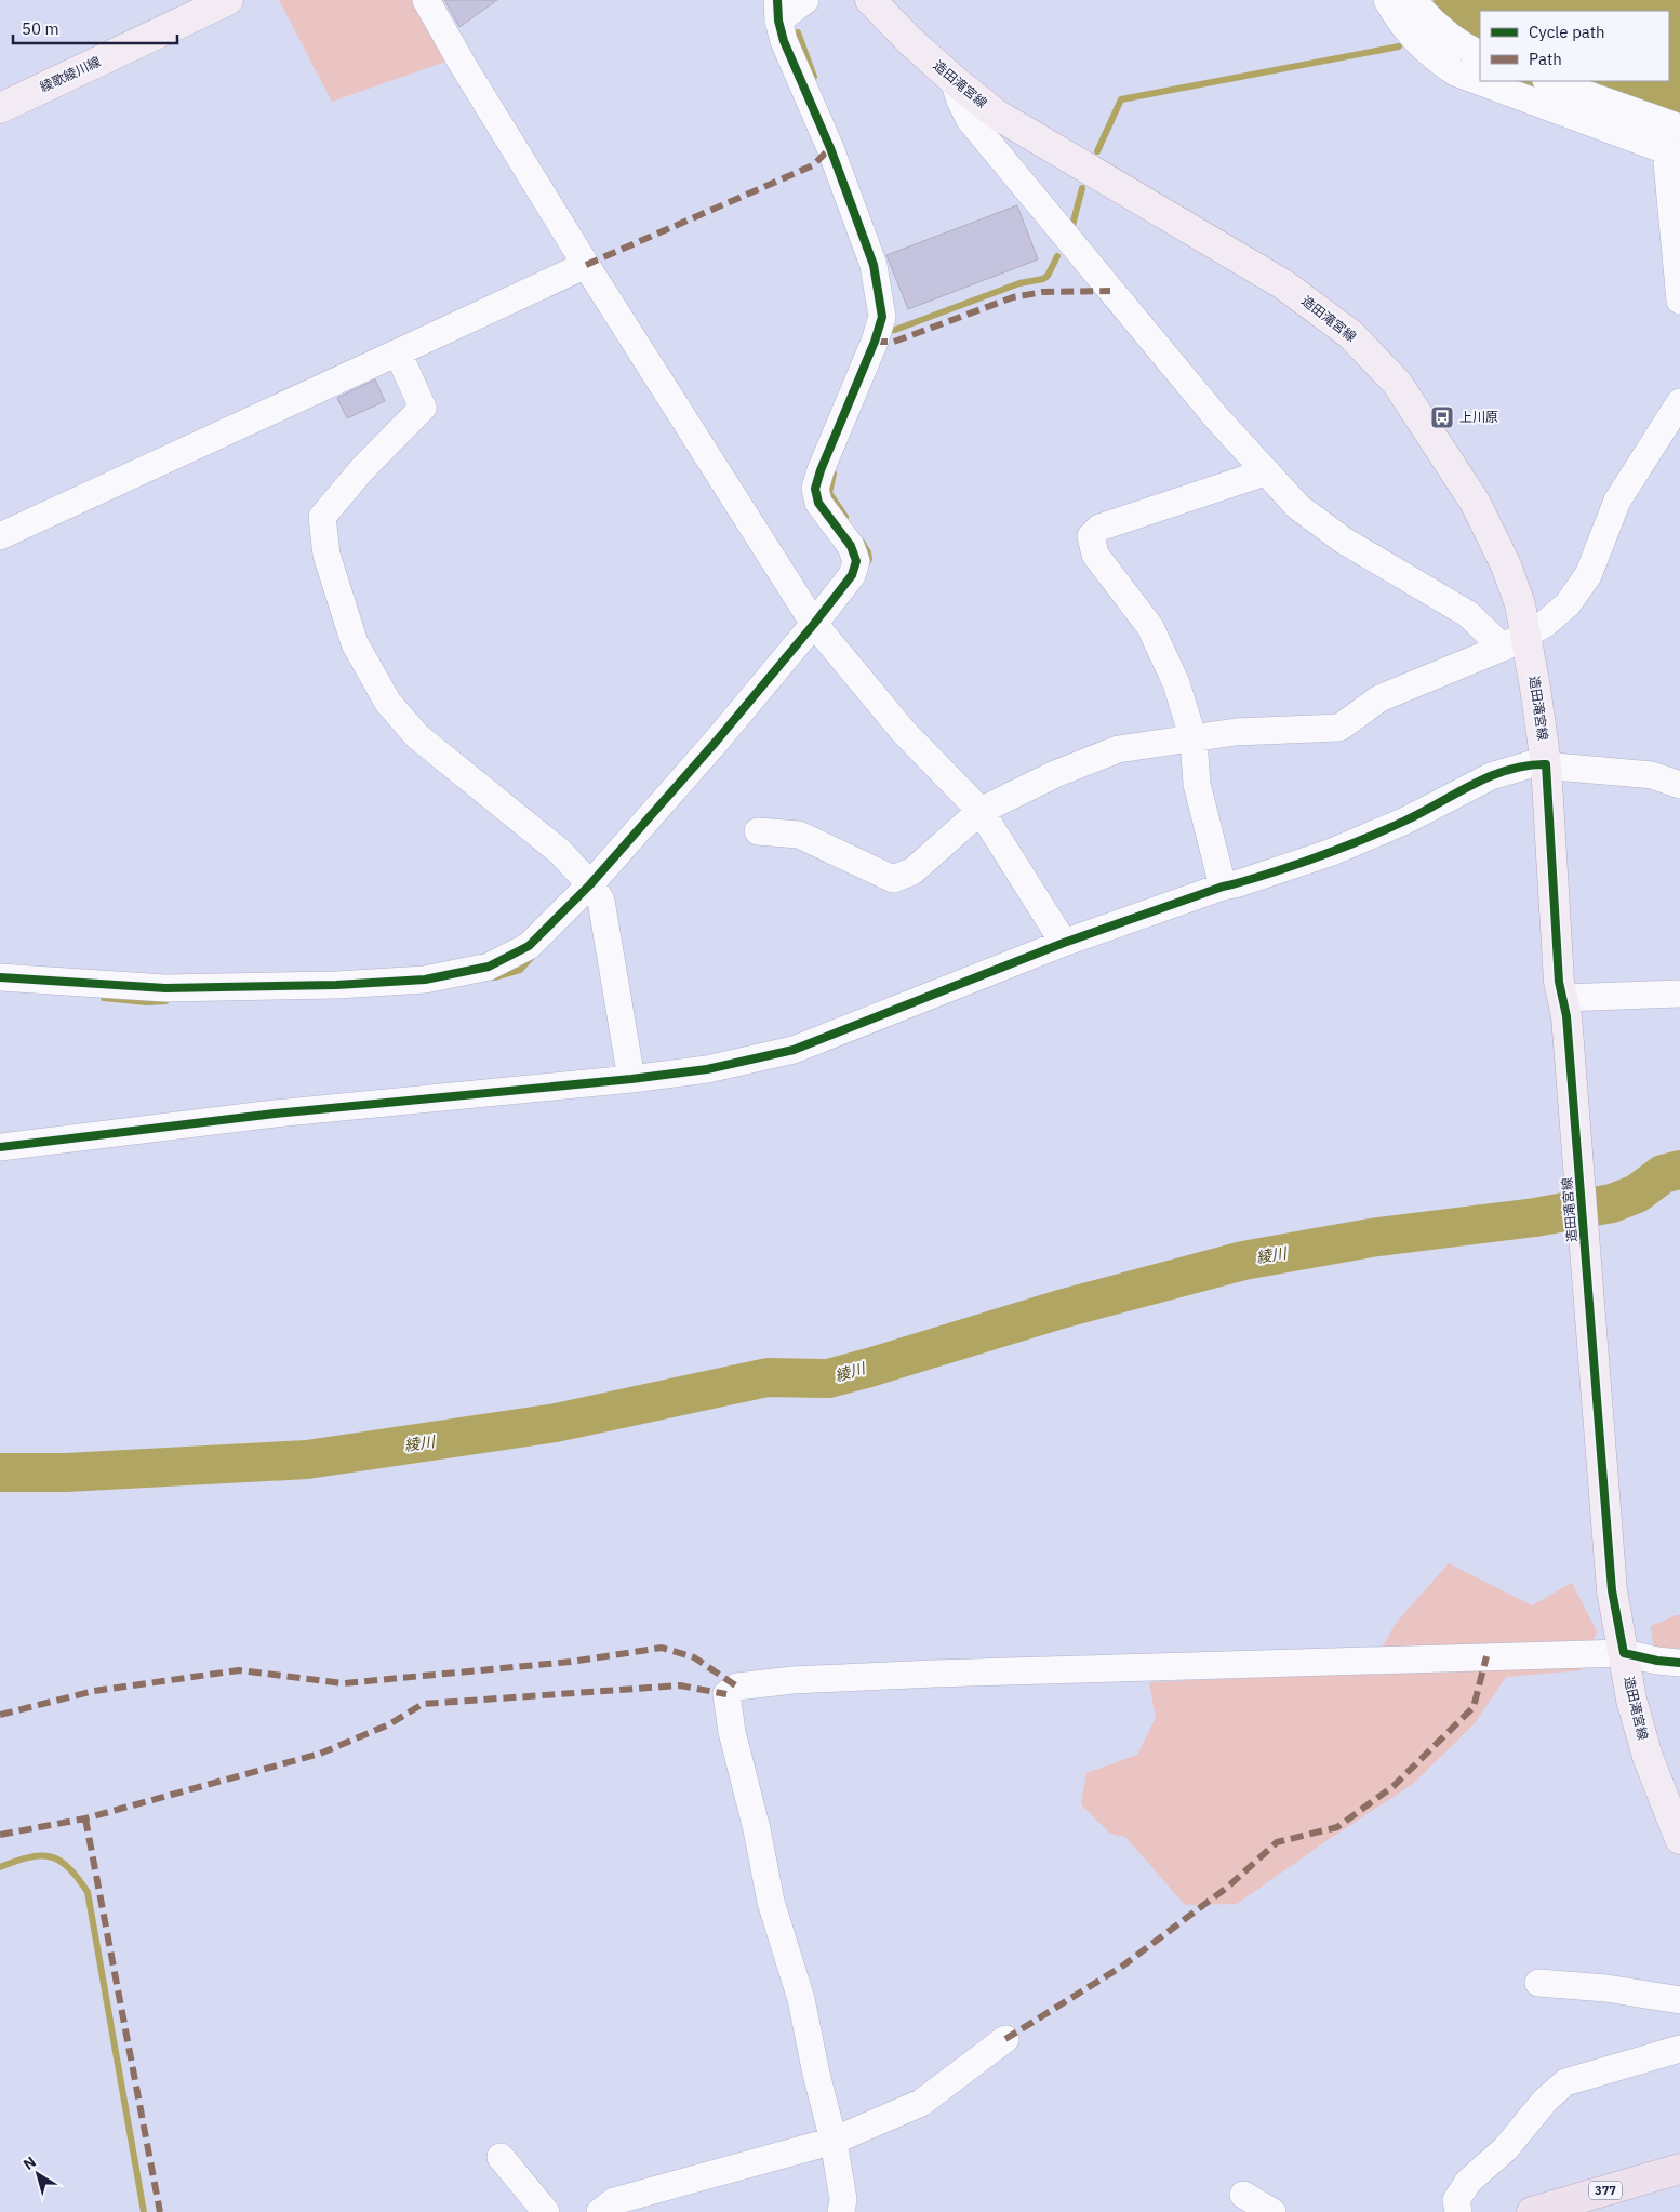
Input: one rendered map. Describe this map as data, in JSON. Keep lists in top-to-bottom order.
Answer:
{
  "streets": {
    "highway": ["377"],
    "main road": ["綾歌綾川線", "造田滝宮線"]
  },
  "water": ["綾川"],
  "places": {
    "bus stop": ["上川原"]
  },
  "legend": ["Cycle path", "Path"],
  "scale_bar": "50 m",
  "north": "top left"
}
